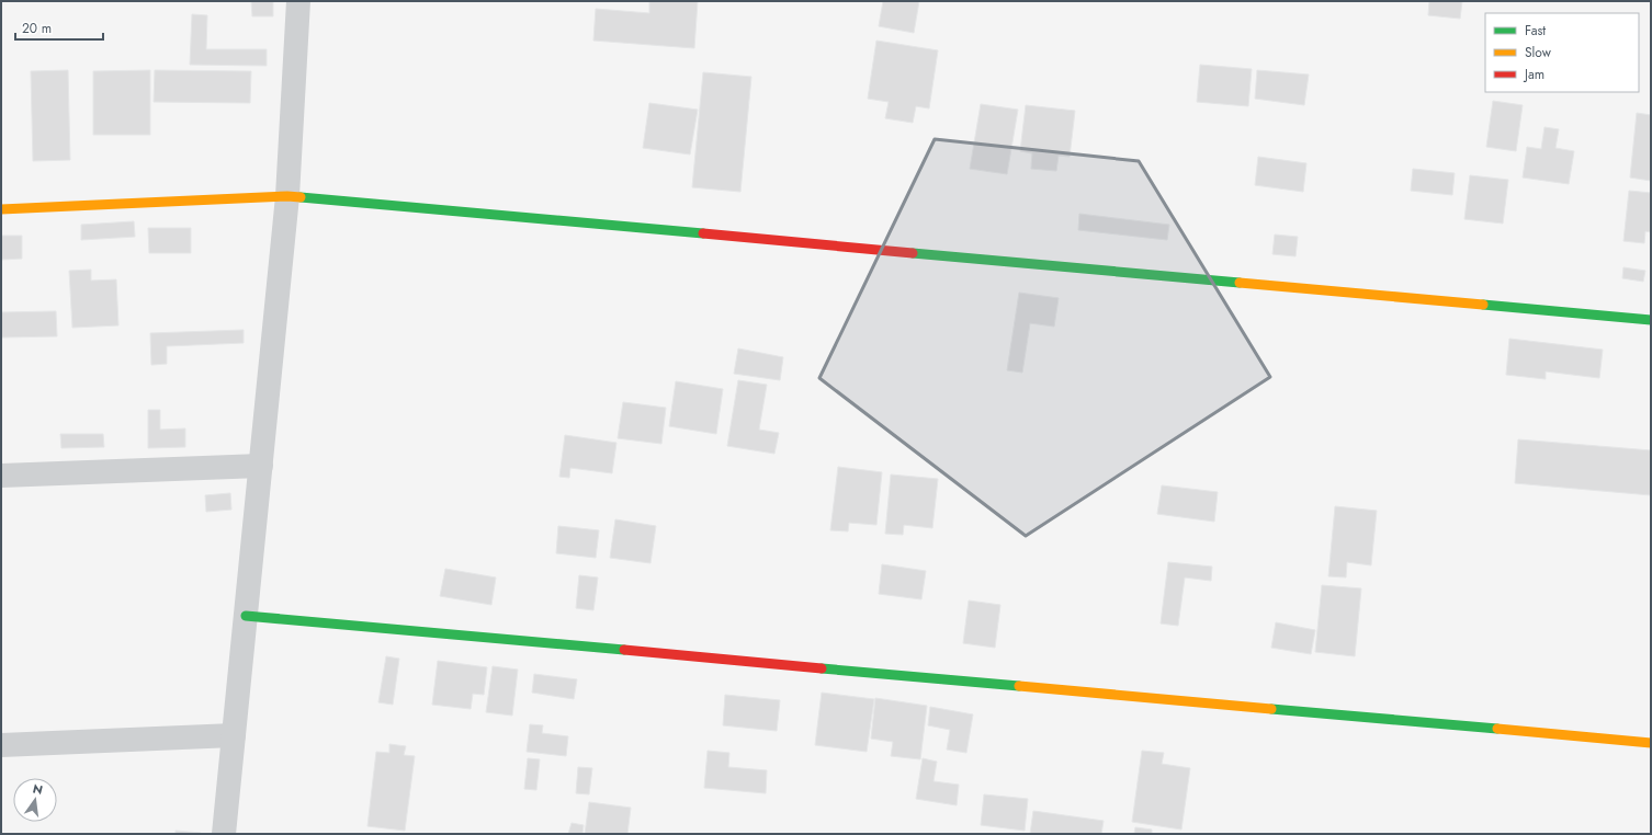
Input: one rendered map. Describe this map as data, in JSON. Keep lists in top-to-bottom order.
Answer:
{
  "legend": ["Fast", "Slow", "Jam"],
  "scale_bar": "20 m",
  "north": "top"
}
